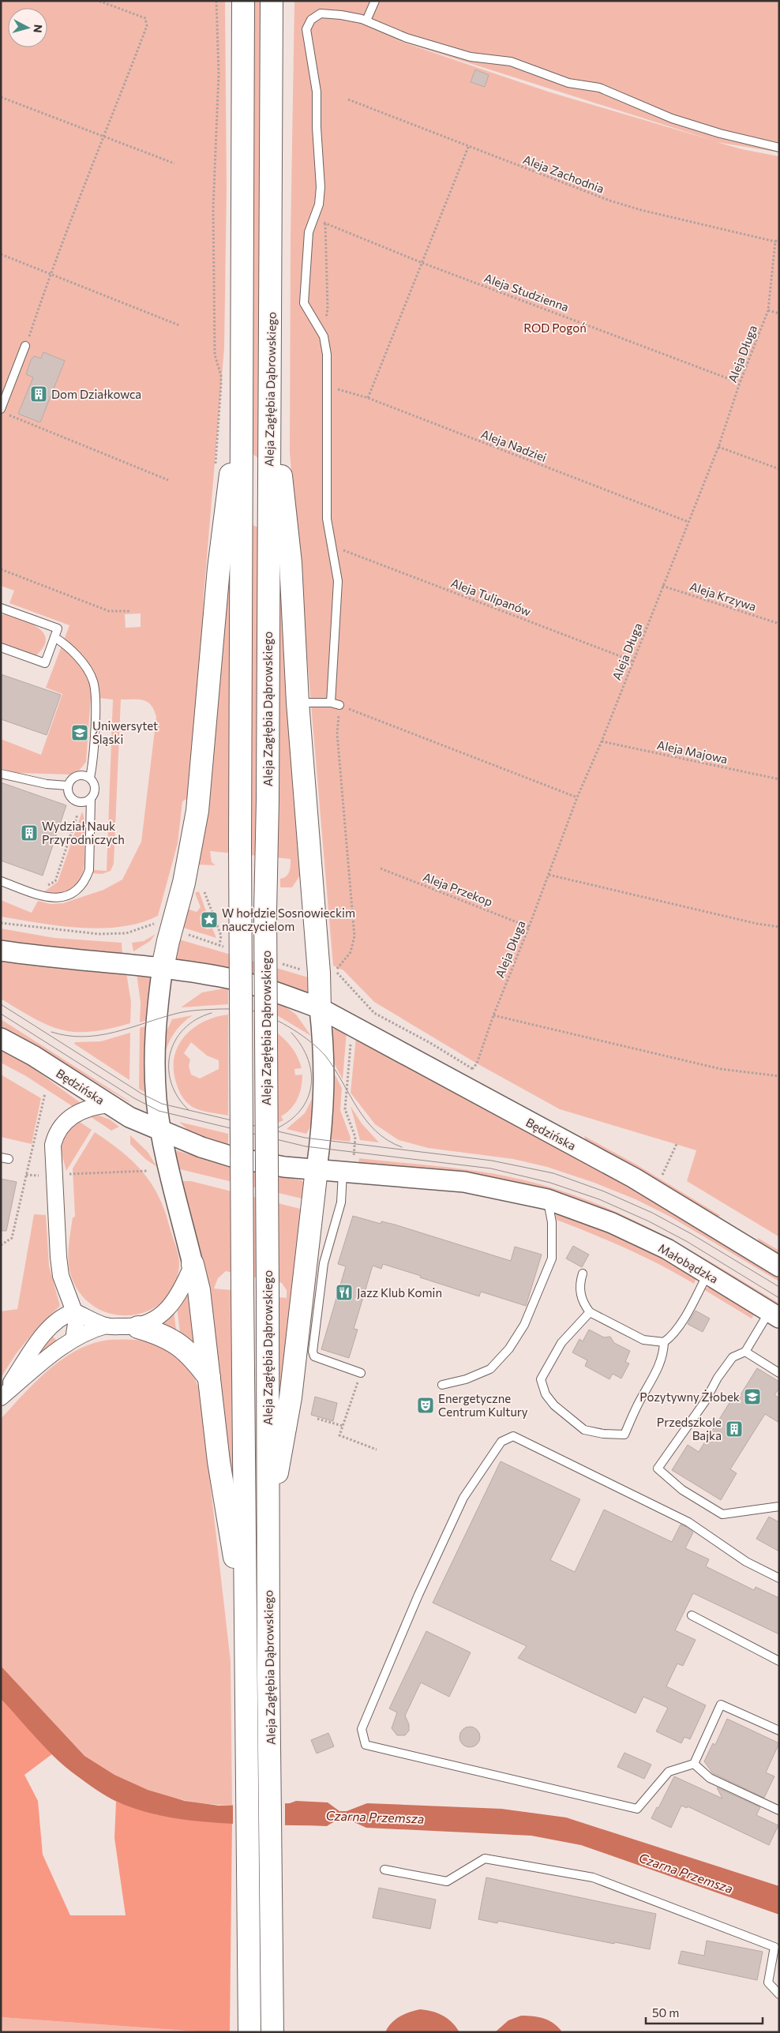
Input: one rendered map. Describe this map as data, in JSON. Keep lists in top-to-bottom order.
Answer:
{
  "streets": {
    "main road": ["Aleja Zagłębia Dąbrowskiego"],
    "street": ["Będzińska", "Małobądzka"],
    "path": [
      "Aleja Zachodnia",
      "Aleja Studzienna",
      "Aleja Długa",
      "Aleja Nadziei",
      "Aleja Krzywa",
      "Aleja Tulipanów",
      "Aleja Majowa",
      "Aleja Przekop"
    ]
  },
  "crossings": [
    ["Aleja Zachodnia", "Aleja Długa"],
    ["Aleja Studzienna", "Aleja Długa"],
    ["Aleja Długa", "Aleja Nadziei"],
    ["Aleja Długa", "Aleja Krzywa"],
    ["Aleja Długa", "Aleja Tulipanów"],
    ["Aleja Długa", "Aleja Majowa"],
    ["Aleja Długa", "Aleja Przekop"],
    ["Będzińska", "Małobądzka"]
  ],
  "water": ["Czarna Przemsza"],
  "parks": ["ROD Pogoń"],
  "places": {
    "building": ["Dom Działkowca", "Wydział Nauk Przyrodniczych", "Przedszkole Bajka"],
    "school or university": ["Uniwersytet Śląski", "Pozytywny Żłobek"],
    "place": ["W hołdzie Sosnowieckim nauczycielom"],
    "restaurant": ["Jazz Klub Komin"],
    "theatre": ["Energetyczne Centrum Kultury"]
  },
  "scale_bar": "50 m",
  "north": "right"
}
